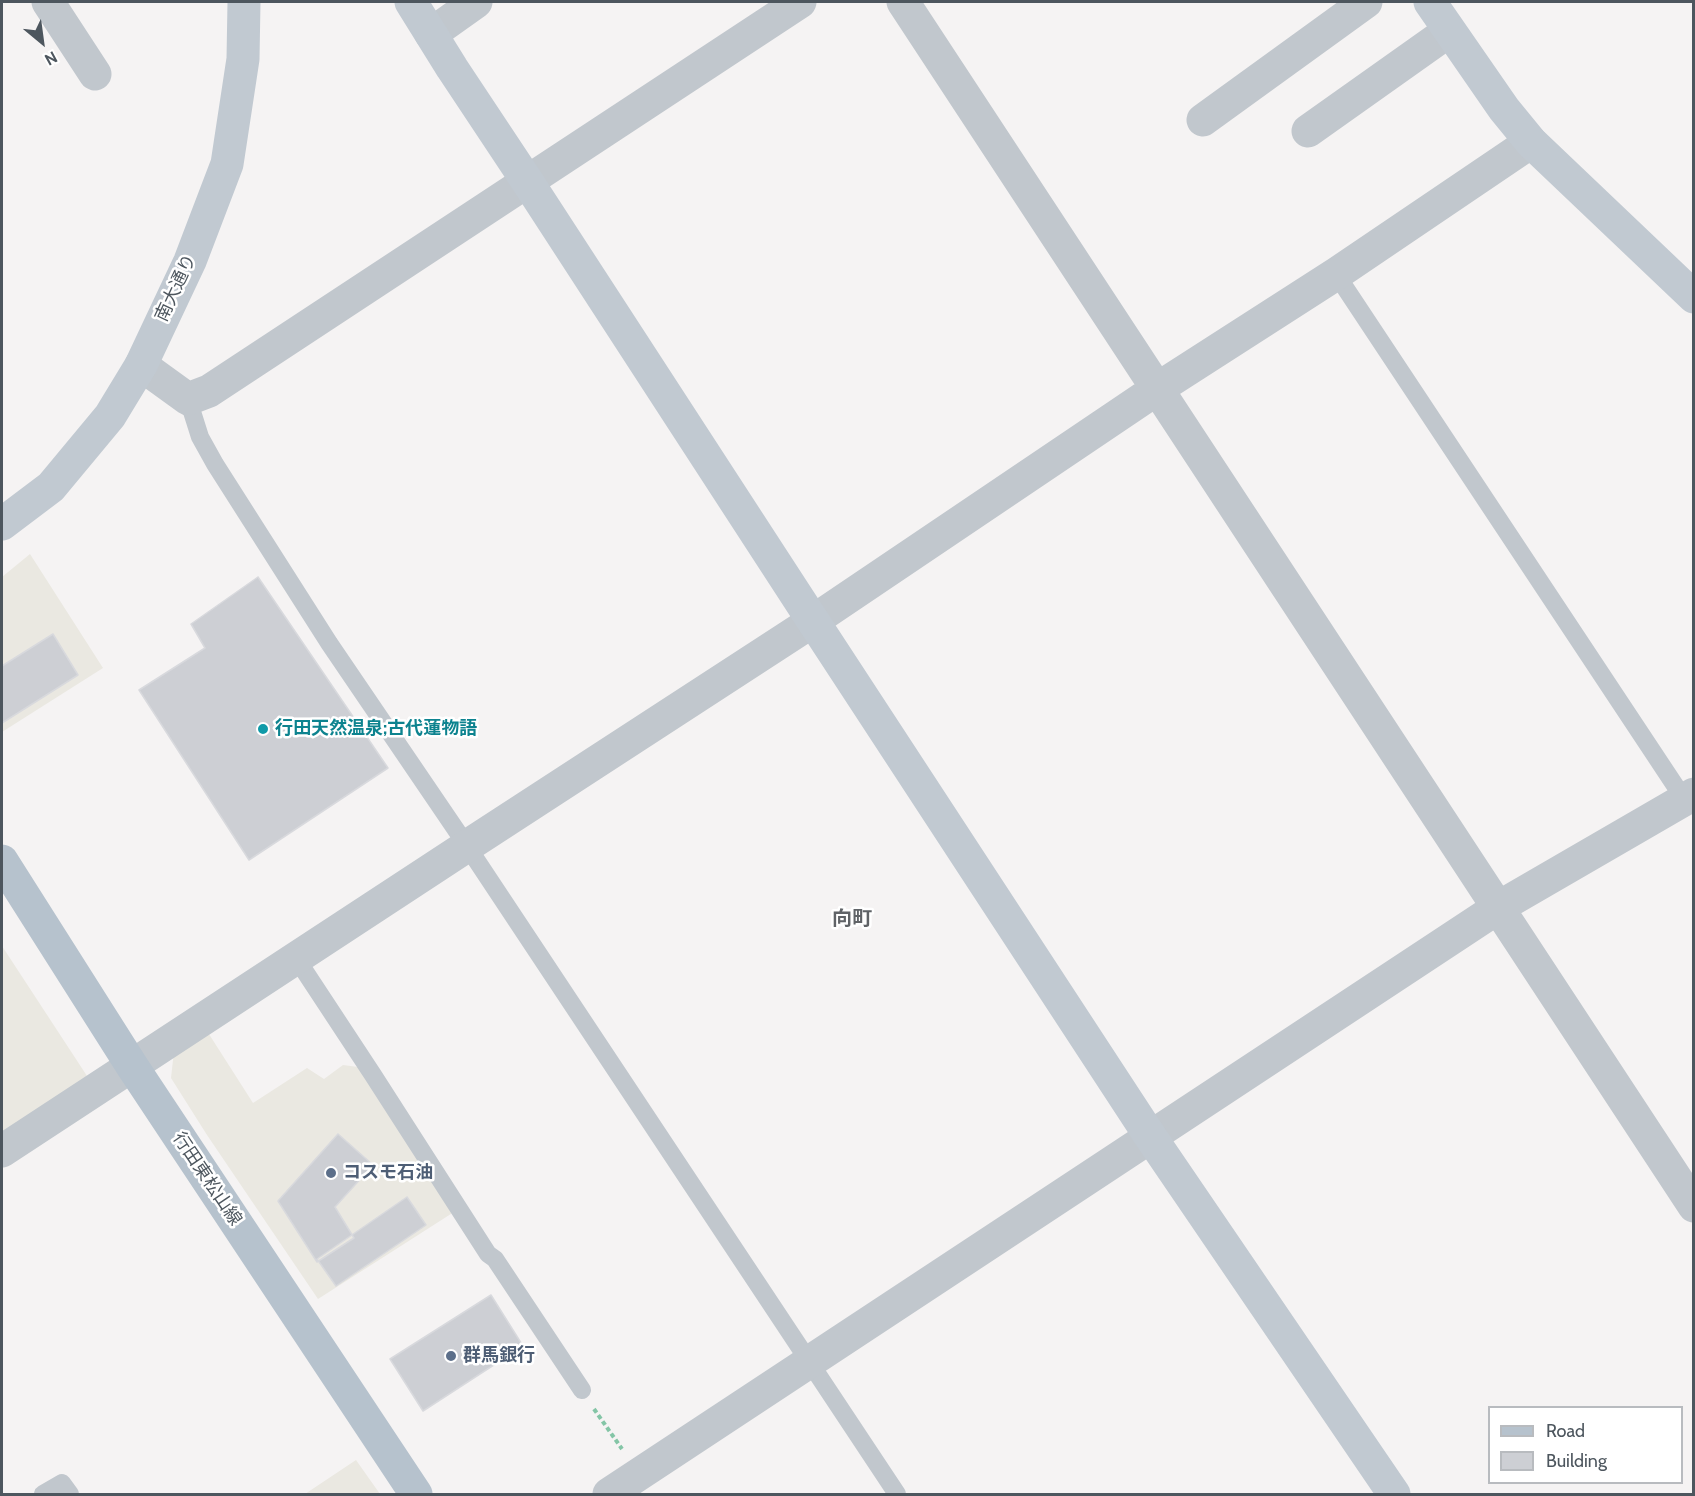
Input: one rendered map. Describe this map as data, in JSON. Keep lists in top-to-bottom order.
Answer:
{
  "streets": {
    "main road": ["行田東松山線"],
    "street": ["南大通り"]
  },
  "districts": ["向町"],
  "places": ["行田天然温泉;古代蓮物語", "コスモ石油", "群馬銀行"],
  "legend": ["Road", "Building"],
  "north": "bottom right"
}
